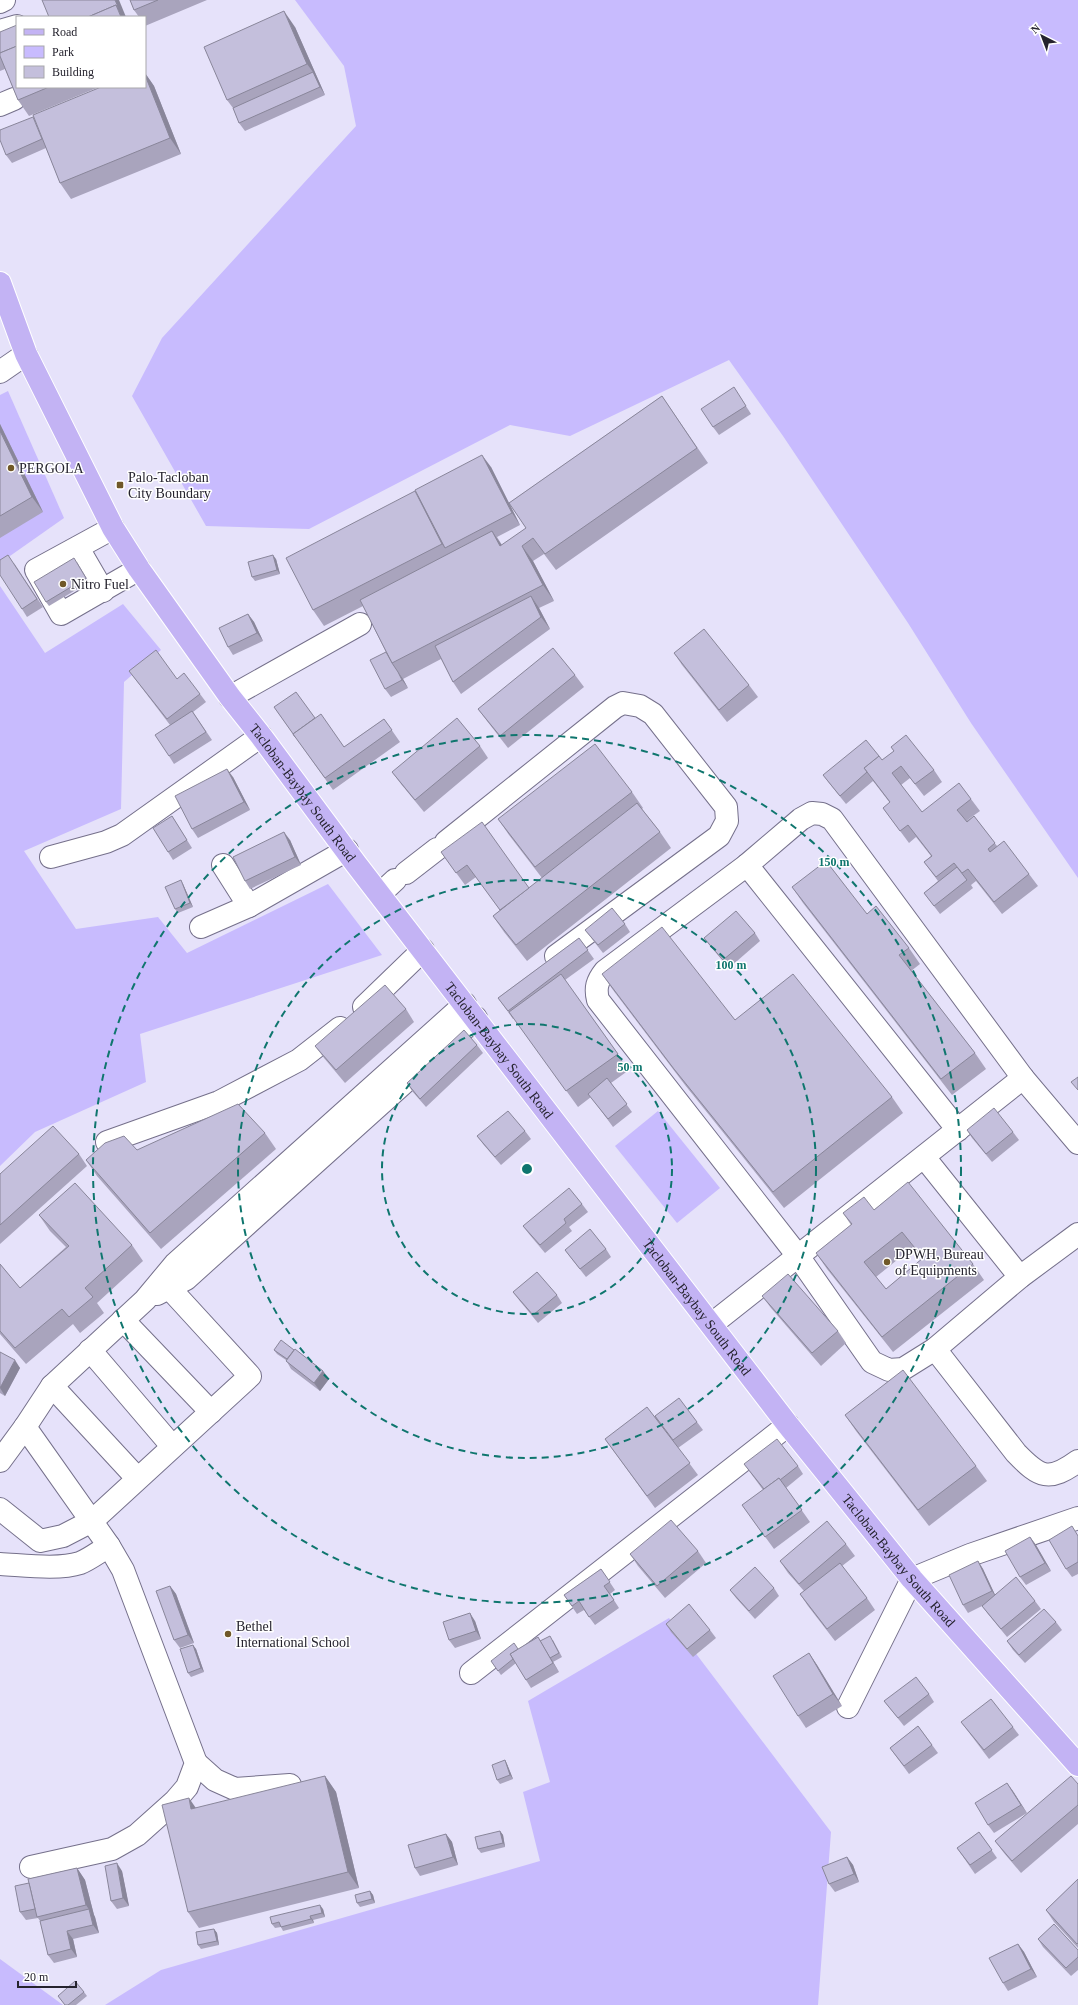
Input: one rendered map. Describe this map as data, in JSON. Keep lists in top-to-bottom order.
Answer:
{
  "streets": {
    "main road": ["Tacloban-Baybay South Road"]
  },
  "places": {
    "other": [
      "PERGOLA",
      "Nitro Fuel",
      "DPWH, Bureau of Equipments",
      "Bethel International School"
    ],
    "transit": ["Palo-Tacloban City Boundary"]
  },
  "legend": ["Road", "Park", "Building"],
  "scale_bar": "20 m",
  "north": "top left",
  "rings": ["150 m", "100 m", "50 m"]
}
